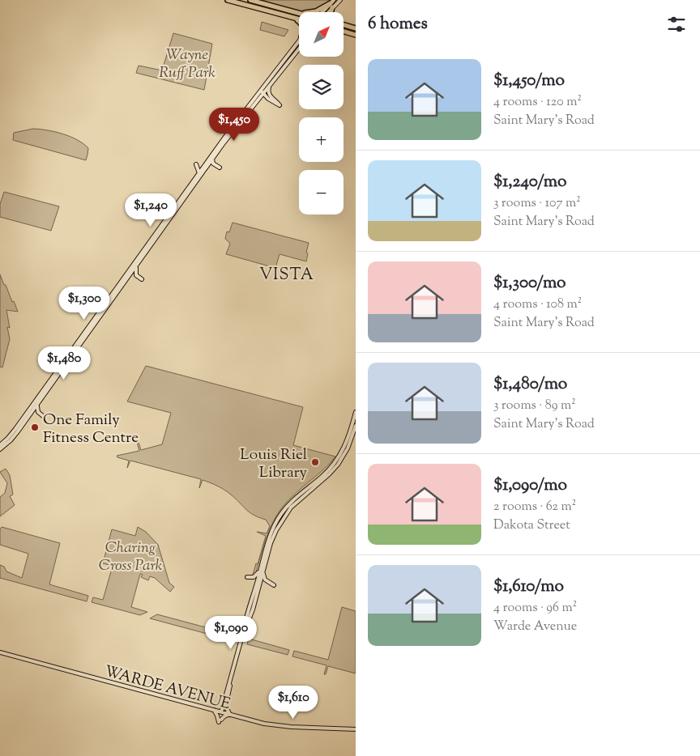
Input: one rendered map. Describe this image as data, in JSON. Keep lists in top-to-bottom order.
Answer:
{
  "streets": {
    "main road": ["WARDE AVENUE"]
  },
  "districts": ["VISTA"],
  "parks": ["Wayne Ruff Park", "Charing Cross Park"],
  "places": ["One Family Fitness Centre", "Louis Riel Library"],
  "north": "top right",
  "page": {
    "heading": "6 homes",
    "map_buttons": ["+", "−"],
    "list": [
      {
        "name": "$1,450/mo",
        "note": "4 rooms · 120 m² · Saint Mary’s Road"
      },
      {
        "name": "$1,240/mo",
        "note": "3 rooms · 107 m² · Saint Mary’s Road"
      },
      {
        "name": "$1,300/mo",
        "note": "4 rooms · 108 m² · Saint Mary’s Road"
      },
      {
        "name": "$1,480/mo",
        "note": "3 rooms · 89 m² · Saint Mary’s Road"
      },
      {
        "name": "$1,090/mo",
        "note": "2 rooms · 62 m² · Dakota Street"
      },
      {
        "name": "$1,610/mo",
        "note": "4 rooms · 96 m² · Warde Avenue"
      }
    ],
    "price": [
      "$1,450",
      "$1,240",
      "$1,300",
      "$1,480",
      "$1,090",
      "$1,610"
    ]
  }
}
